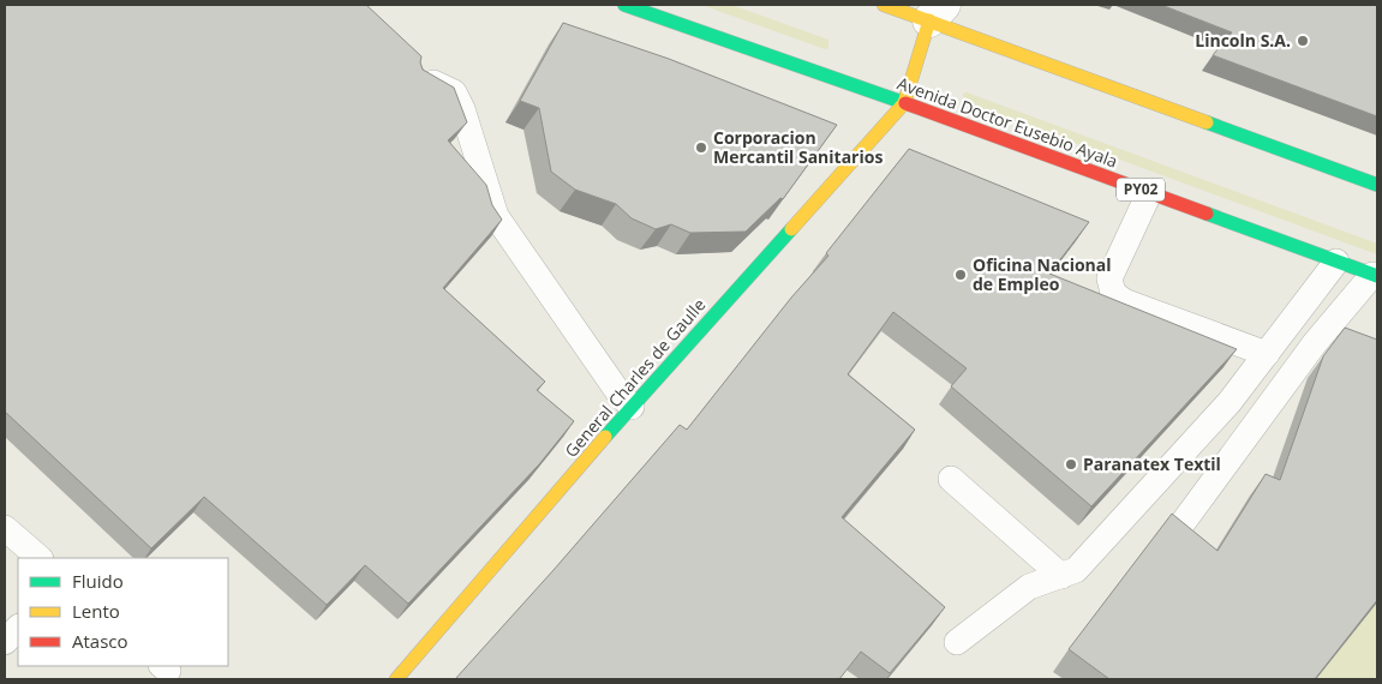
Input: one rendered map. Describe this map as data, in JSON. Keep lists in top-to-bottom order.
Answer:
{
  "streets": {
    "main road": ["Avenida Doctor Eusebio Ayala", "PY02", "General Charles de Gaulle"]
  },
  "crossings": [
    ["Avenida Doctor Eusebio Ayala", "General Charles de Gaulle"]
  ],
  "places": [
    "Lincoln S.A.",
    "Corporacion Mercantil Sanitarios",
    "Oficina Nacional de Empleo",
    "Paranatex Textil"
  ],
  "legend": ["Fluido", "Lento", "Atasco"]
}
